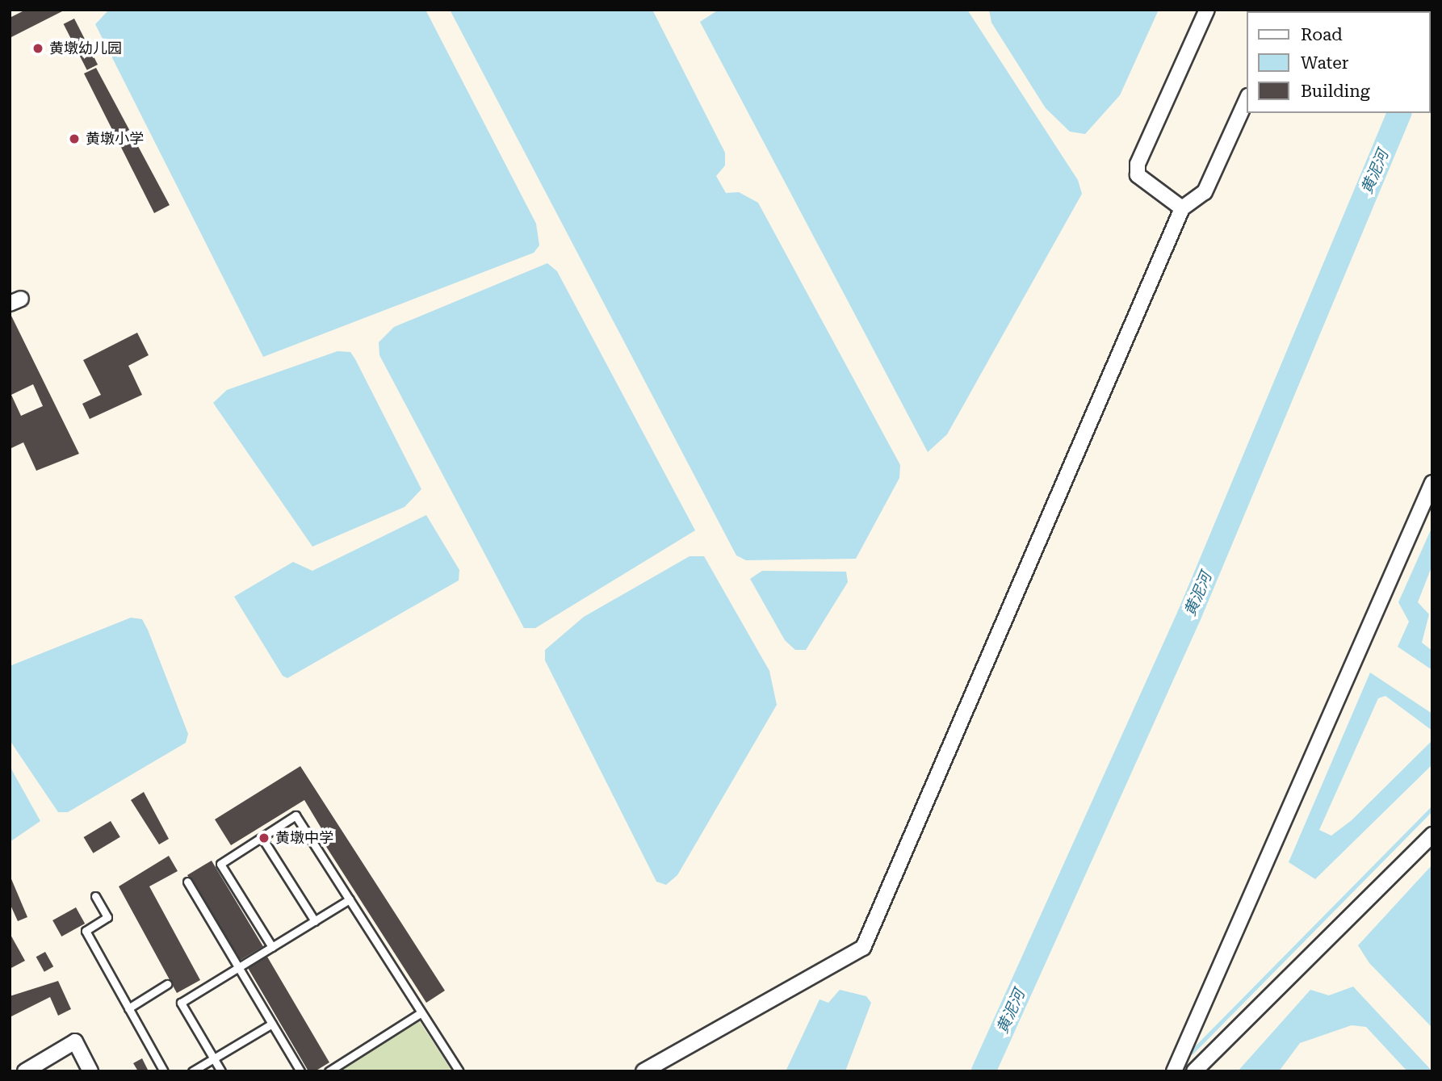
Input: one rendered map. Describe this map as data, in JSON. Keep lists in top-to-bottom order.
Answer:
{
  "water": ["黄泥河"],
  "places": ["黄墩幼儿园", "黄墩小学", "黄墩中学"],
  "legend": ["Road", "Water", "Building"]
}
